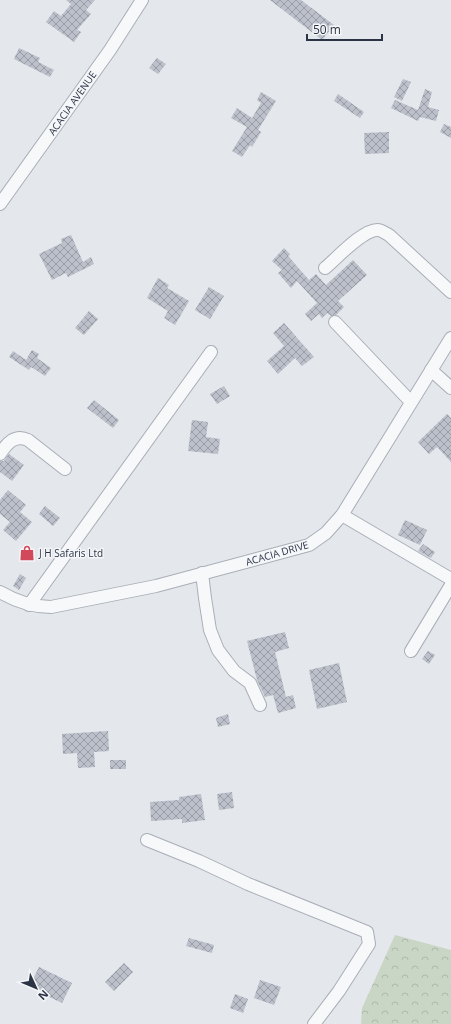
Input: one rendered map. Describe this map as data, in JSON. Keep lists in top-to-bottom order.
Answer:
{
  "streets": {
    "street": ["ACACIA AVENUE", "ACACIA DRIVE"]
  },
  "places": {
    "shop": ["J H Safaris Ltd"]
  },
  "scale_bar": "50 m",
  "north": "bottom right"
}
